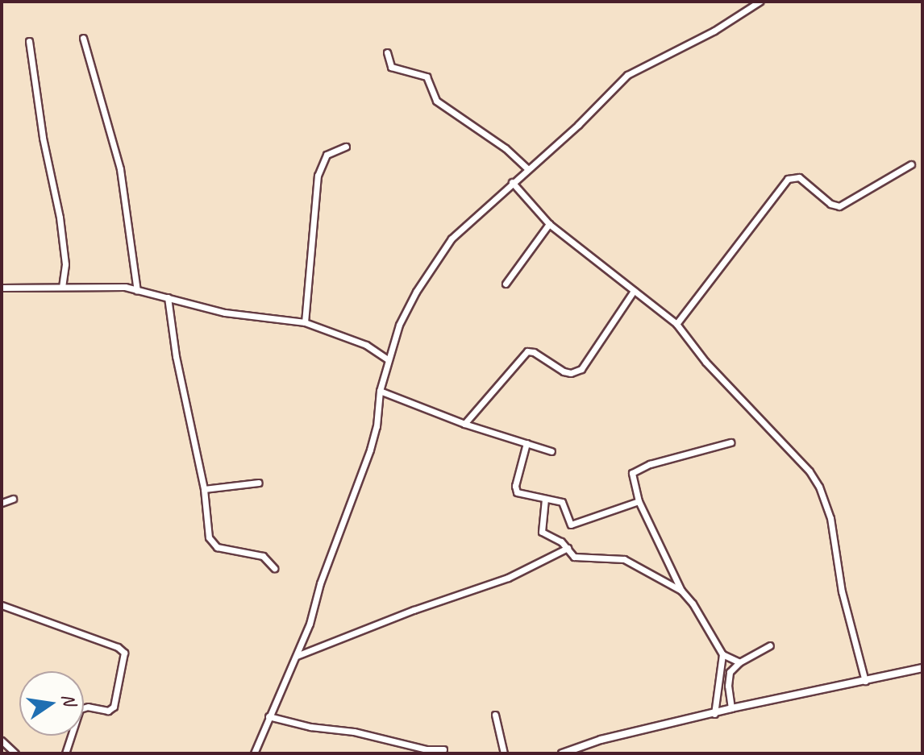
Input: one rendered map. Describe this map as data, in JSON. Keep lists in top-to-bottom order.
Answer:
{
  "north": "right"
}
